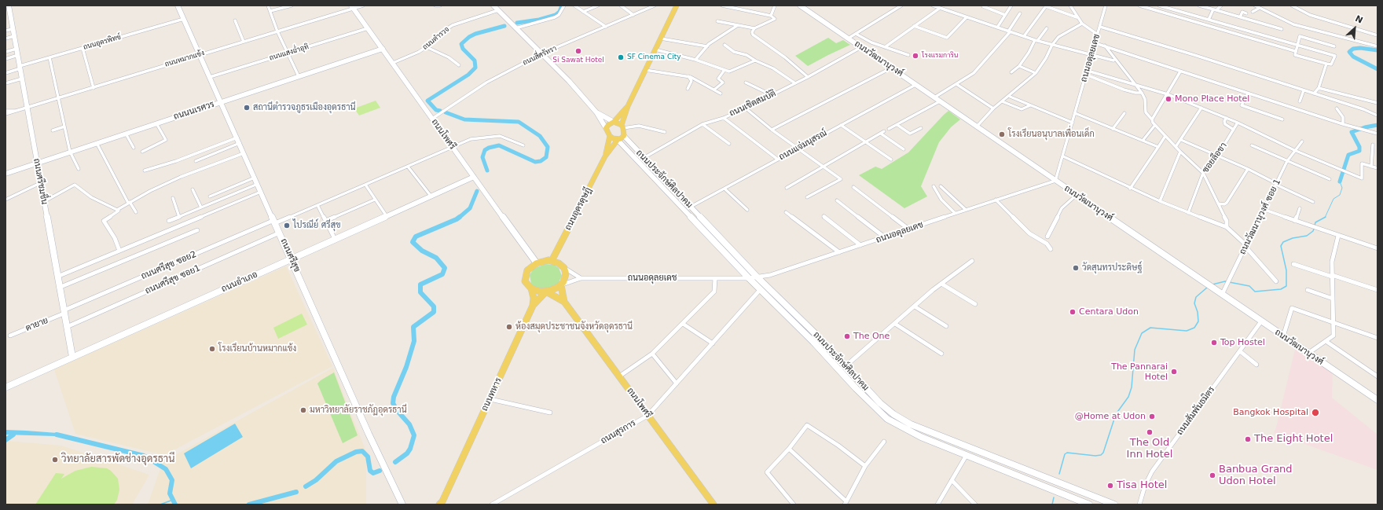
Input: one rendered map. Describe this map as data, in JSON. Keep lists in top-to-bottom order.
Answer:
{
  "streets": {
    "main road": ["ถนนโพศรี", "ถนนอุดรดุษฎี", "ถนนทหาร"],
    "street": [
      "ถนนตำรวจ",
      "ถนนอุดรพิทข์",
      "ถนนแสงฉ่ำอุทิ",
      "ถนนสี่ศรัทรา",
      "ถนนอดุลยเดช",
      "ถนนหมากแข้ง",
      "ถนนวัฒนานุวงศ์",
      "ถนนเชิดสมบัติ",
      "ถนนนเรศวร",
      "ถนนแจ่มนุสรณ์",
      "ซอยลือชา",
      "ถนนประจักษ์ศิลปาคม",
      "ถนนศรีชมชื่น",
      "ถนนวัฒนานุวงศ์ ซอย 1",
      "ถนนศรีสุข",
      "ถนนศรีสุข ซอย2",
      "ถนนศรีสุข ซอย1",
      "ถนนอำเภอ",
      "ตายาย",
      "ถนนสัมพันธมิตร",
      "ถนนสุรการ"
    ]
  },
  "crossings": [
    ["ถนนตำรวจ", "ถนนโพศรี"],
    ["ถนนอุดรพิทข์", "ถนนศรีชมชื่น"],
    ["ถนนอุดรพิทข์", "ถนนศรีสุข"],
    ["ถนนแสงฉ่ำอุทิ", "ถนนโพศรี"],
    ["ถนนแสงฉ่ำอุทิ", "ถนนศรีสุข"],
    ["ถนนสี่ศรัทรา", "ถนนโพศรี"],
    ["ถนนอดุลยเดช", "ถนนวัฒนานุวงศ์"],
    ["ถนนอดุลยเดช", "ถนนโพศรี"],
    ["ถนนอดุลยเดช", "ถนนประจักษ์ศิลปาคม"],
    ["ถนนอดุลยเดช", "ถนนอุดรดุษฎี"],
    ["ถนนอดุลยเดช", "ถนนทหาร"],
    ["ถนนหมากแข้ง", "ถนนโพศรี"],
    ["ถนนหมากแข้ง", "ถนนศรีชมชื่น"],
    ["ถนนหมากแข้ง", "ถนนศรีสุข"],
    ["ถนนวัฒนานุวงศ์", "ถนนเชิดสมบัติ"],
    ["ถนนวัฒนานุวงศ์", "ถนนแจ่มนุสรณ์"],
    ["ถนนวัฒนานุวงศ์", "ถนนวัฒนานุวงศ์ ซอย 1"],
    ["ถนนวัฒนานุวงศ์", "ถนนสัมพันธมิตร"],
    ["ถนนเชิดสมบัติ", "ถนนประจักษ์ศิลปาคม"],
    ["ถนนนเรศวร", "ถนนโพศรี"],
    ["ถนนนเรศวร", "ถนนศรีชมชื่น"],
    ["ถนนนเรศวร", "ถนนศรีสุข"],
    ["ถนนโพศรี", "ถนนอุดรดุษฎี"],
    ["ถนนโพศรี", "ถนนศรีสุข ซอย2"],
    ["ถนนโพศรี", "ถนนอำเภอ"],
    ["ถนนโพศรี", "ถนนทหาร"],
    ["ถนนโพศรี", "ถนนสุรการ"],
    ["ถนนแจ่มนุสรณ์", "ถนนประจักษ์ศิลปาคม"],
    ["ถนนประจักษ์ศิลปาคม", "ถนนอุดรดุษฎี"],
    ["ถนนประจักษ์ศิลปาคม", "ถนนสุรการ"],
    ["ถนนศรีชมชื่น", "ถนนศรีสุข ซอย2"],
    ["ถนนศรีชมชื่น", "ถนนศรีสุข ซอย1"],
    ["ถนนศรีชมชื่น", "ถนนอำเภอ"],
    ["ถนนศรีชมชื่น", "ตายาย"],
    ["ถนนอุดรดุษฎี", "ถนนทหาร"],
    ["ถนนศรีสุข", "ถนนศรีสุข ซอย2"],
    ["ถนนศรีสุข", "ถนนศรีสุข ซอย1"],
    ["ถนนศรีสุข", "ถนนอำเภอ"],
    ["ถนนศรีสุข ซอย2", "ตายาย"]
  ],
  "places": [
    "Si Sawat Hotel",
    "โรงแรมการิน",
    "SF Cinema City",
    "Mono Place Hotel",
    "สถานีตำรวจภูธรเมืองอุดรธานี",
    "โรงเรียนอนุบาลเพื่อนเด็ก",
    "ไปรณีย์ ศรีสุข",
    "วัดสุนทรประดิษฐ์",
    "Centara Udon",
    "ห้องสมุดประชาชนจังหวัดอุดรธานี",
    "The One",
    "Top Hostel",
    "โรงเรียนบ้านหมากแข้ง",
    "The Pannarai Hotel",
    "มหาวิทยาลัยราชภัฏอุดรธานี",
    "Bangkok Hospital",
    "@Home at Udon",
    "The Old Inn Hotel",
    "The Eight Hotel",
    "วิทยาลัยสารพัดช่างอุดรธานี",
    "Banbua Grand Udon Hotel",
    "Tisa Hotel"
  ],
  "north": "top right"
}
